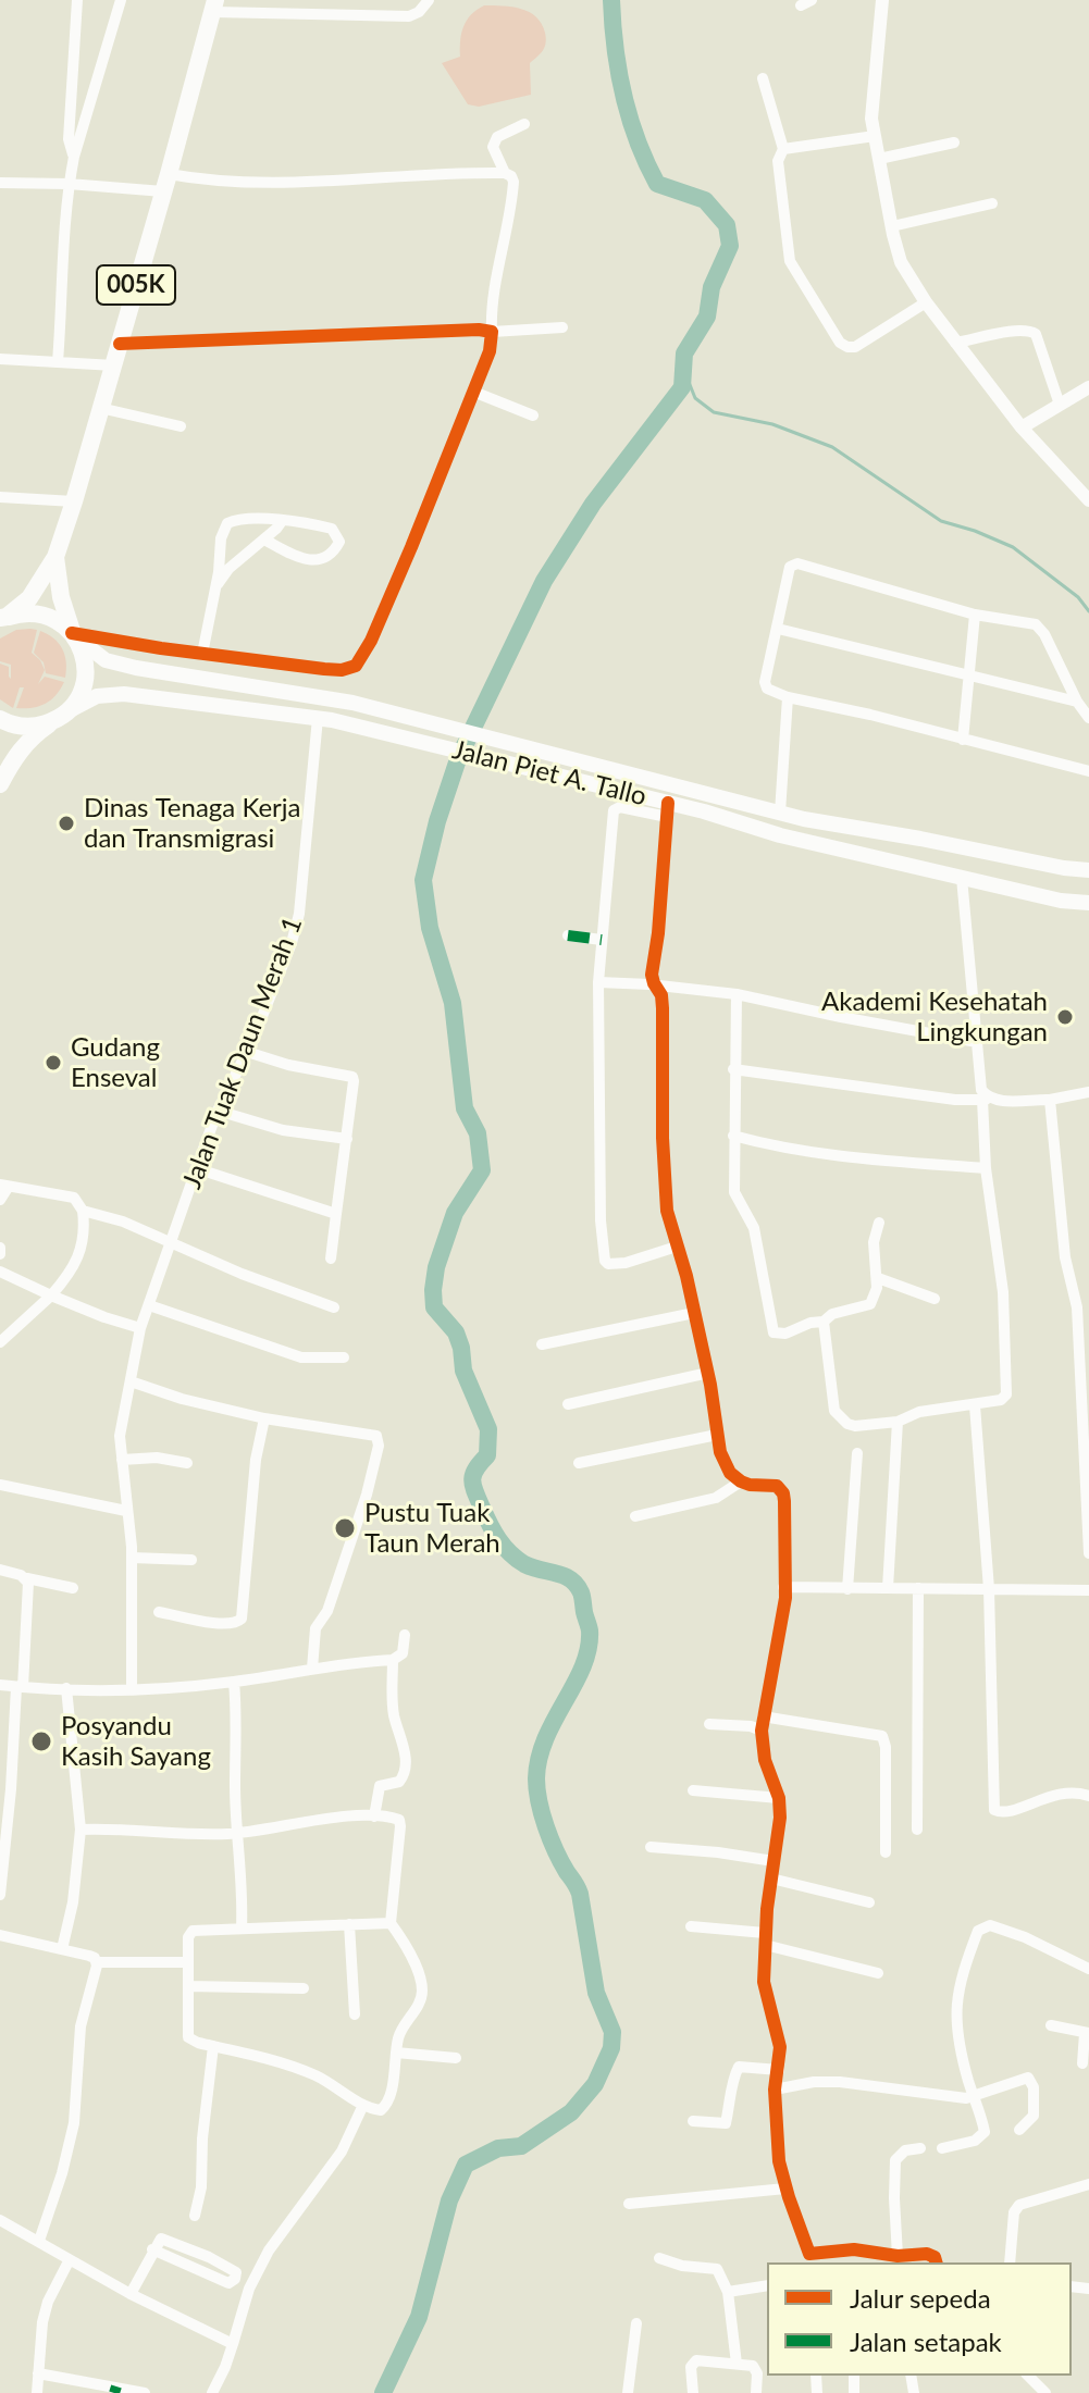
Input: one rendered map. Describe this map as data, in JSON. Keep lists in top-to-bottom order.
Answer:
{
  "streets": {
    "main road": ["005K", "Jalan Piet A. Tallo"],
    "street": ["Jalan Tuak Daun Merah 1"]
  },
  "crossings": [
    ["005K", "Jalan Piet A. Tallo"],
    ["Jalan Piet A. Tallo", "Jalan Tuak Daun Merah 1"]
  ],
  "places": [
    "Dinas Tenaga Kerja dan Transmigrasi",
    "Akademi Kesehatah Lingkungan",
    "Gudang Enseval",
    "Pustu Tuak Taun Merah",
    "Posyandu Kasih Sayang"
  ],
  "legend": ["Jalur sepeda", "Jalan setapak"]
}
